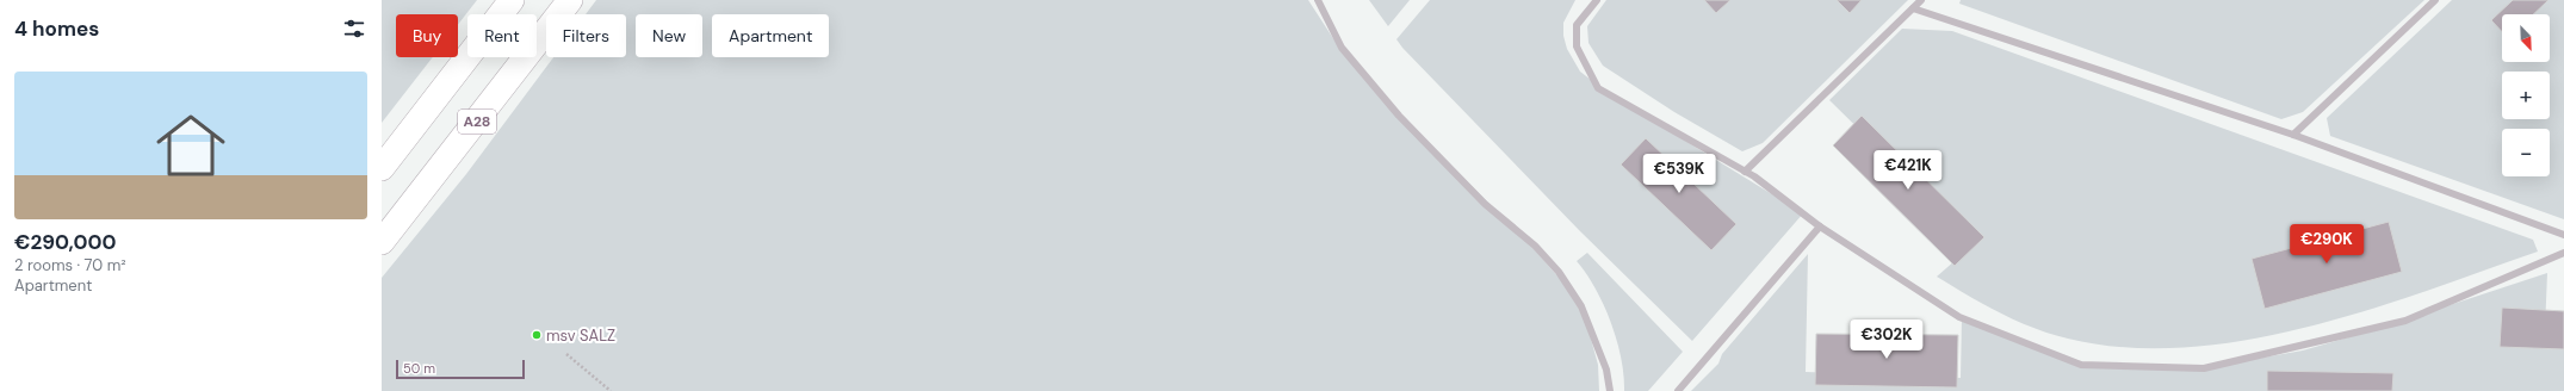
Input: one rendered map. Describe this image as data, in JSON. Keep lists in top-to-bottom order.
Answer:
{
  "streets": {
    "highway": ["A28"]
  },
  "places": ["msv SALZ"],
  "scale_bar": "50 m",
  "north": "bottom right",
  "page": {
    "heading": "4 homes",
    "map_buttons": ["+", "−"],
    "chip": [
      "Buy",
      "Rent",
      "Filters",
      "New",
      "Apartment"
    ],
    "list": [
      {
        "name": "€290,000",
        "note": "2 rooms · 70 m² · Apartment"
      }
    ],
    "price": [
      "€421K",
      "€539K",
      "€290K",
      "€302K"
    ],
    "scale": "50 m"
  }
}
